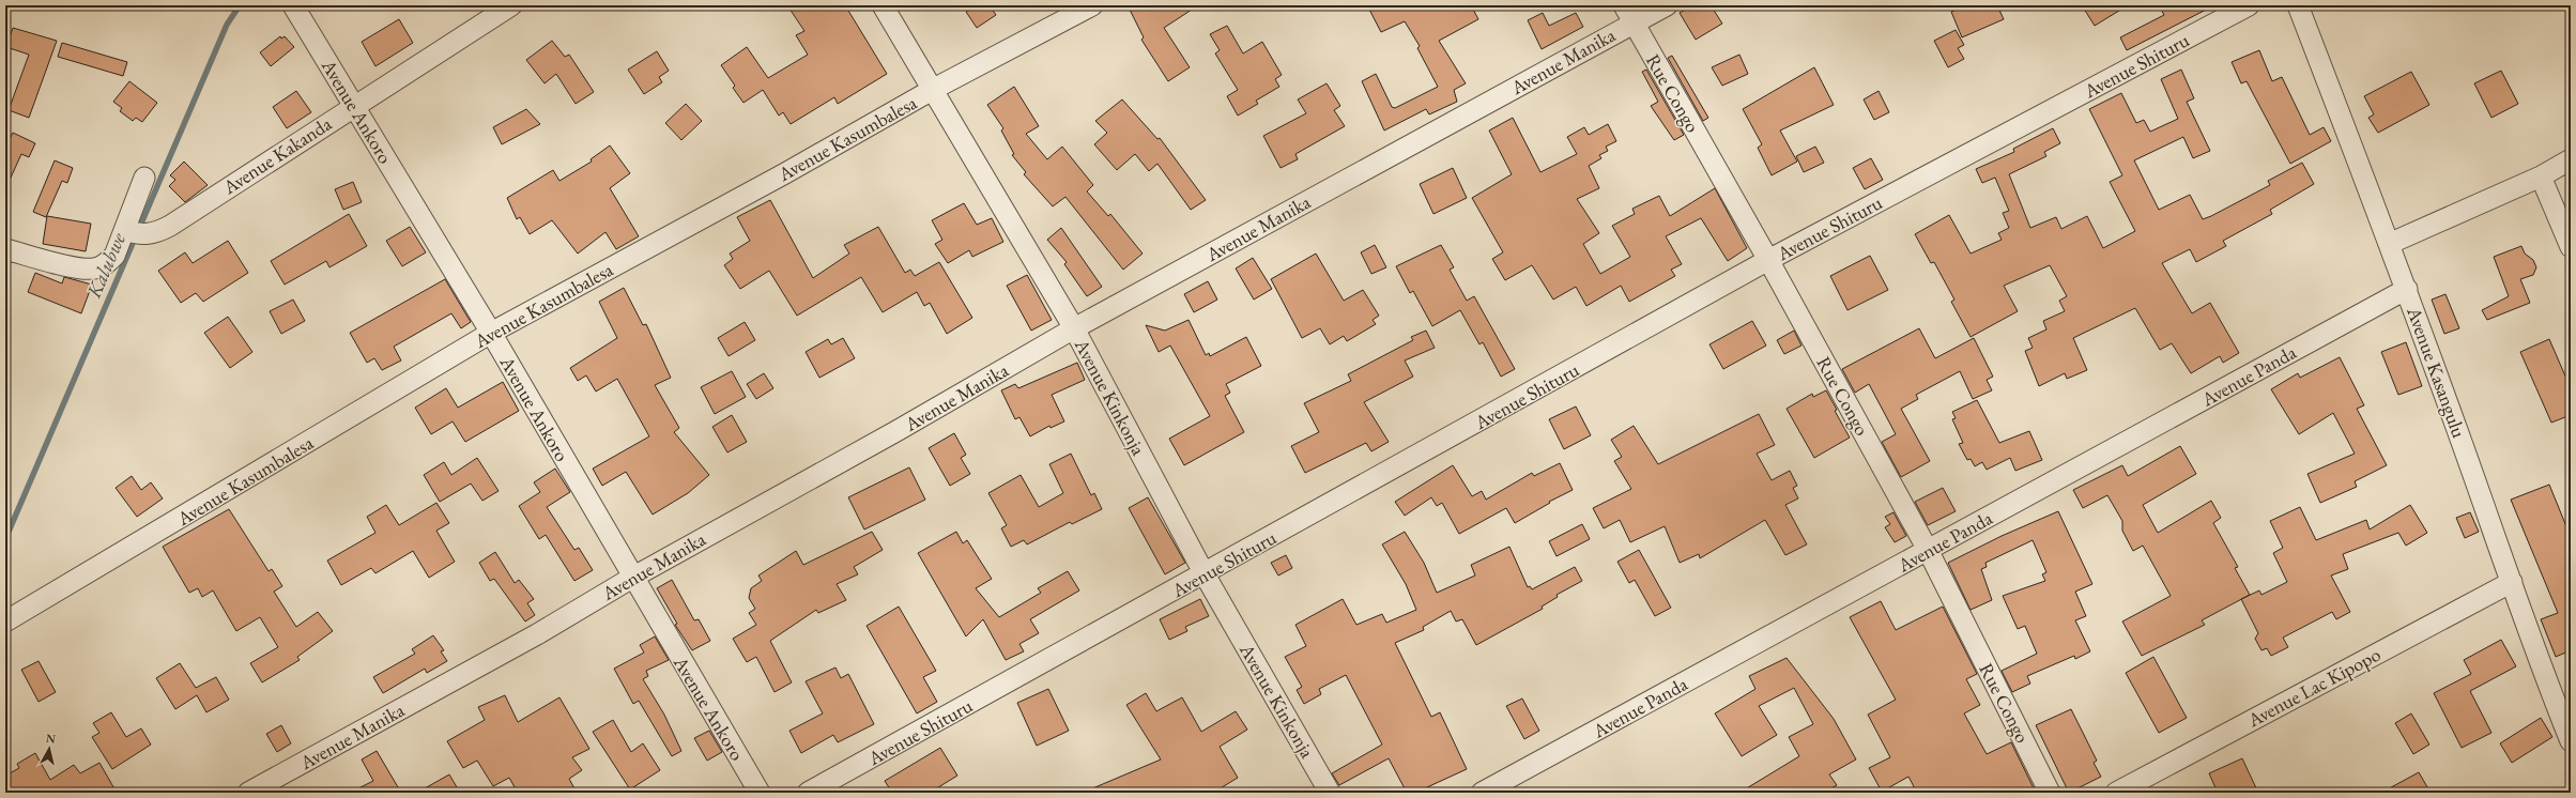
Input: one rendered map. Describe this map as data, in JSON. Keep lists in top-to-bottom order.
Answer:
{
  "streets": {
    "street": [
      "Avenue Manika",
      "Avenue Shituru",
      "Rue Congo",
      "Avenue Ankoro",
      "Avenue Kasumbalesa",
      "Avenue Kakanda",
      "Avenue Kasangulu",
      "Avenue Panda",
      "Avenue Kinkonja",
      "Avenue Lac Kipopo"
    ]
  },
  "crossings": [
    ["Avenue Manika", "Rue Congo"],
    ["Avenue Manika", "Avenue Ankoro"],
    ["Avenue Manika", "Avenue Kinkonja"],
    ["Avenue Shituru", "Rue Congo"],
    ["Avenue Shituru", "Avenue Kinkonja"],
    ["Rue Congo", "Avenue Panda"],
    ["Avenue Ankoro", "Avenue Kasumbalesa"],
    ["Avenue Ankoro", "Avenue Kakanda"],
    ["Avenue Kasumbalesa", "Avenue Kinkonja"],
    ["Avenue Kasangulu", "Avenue Panda"],
    ["Avenue Kasangulu", "Avenue Lac Kipopo"]
  ],
  "water": ["Kalubwe"],
  "north": "top"
}
